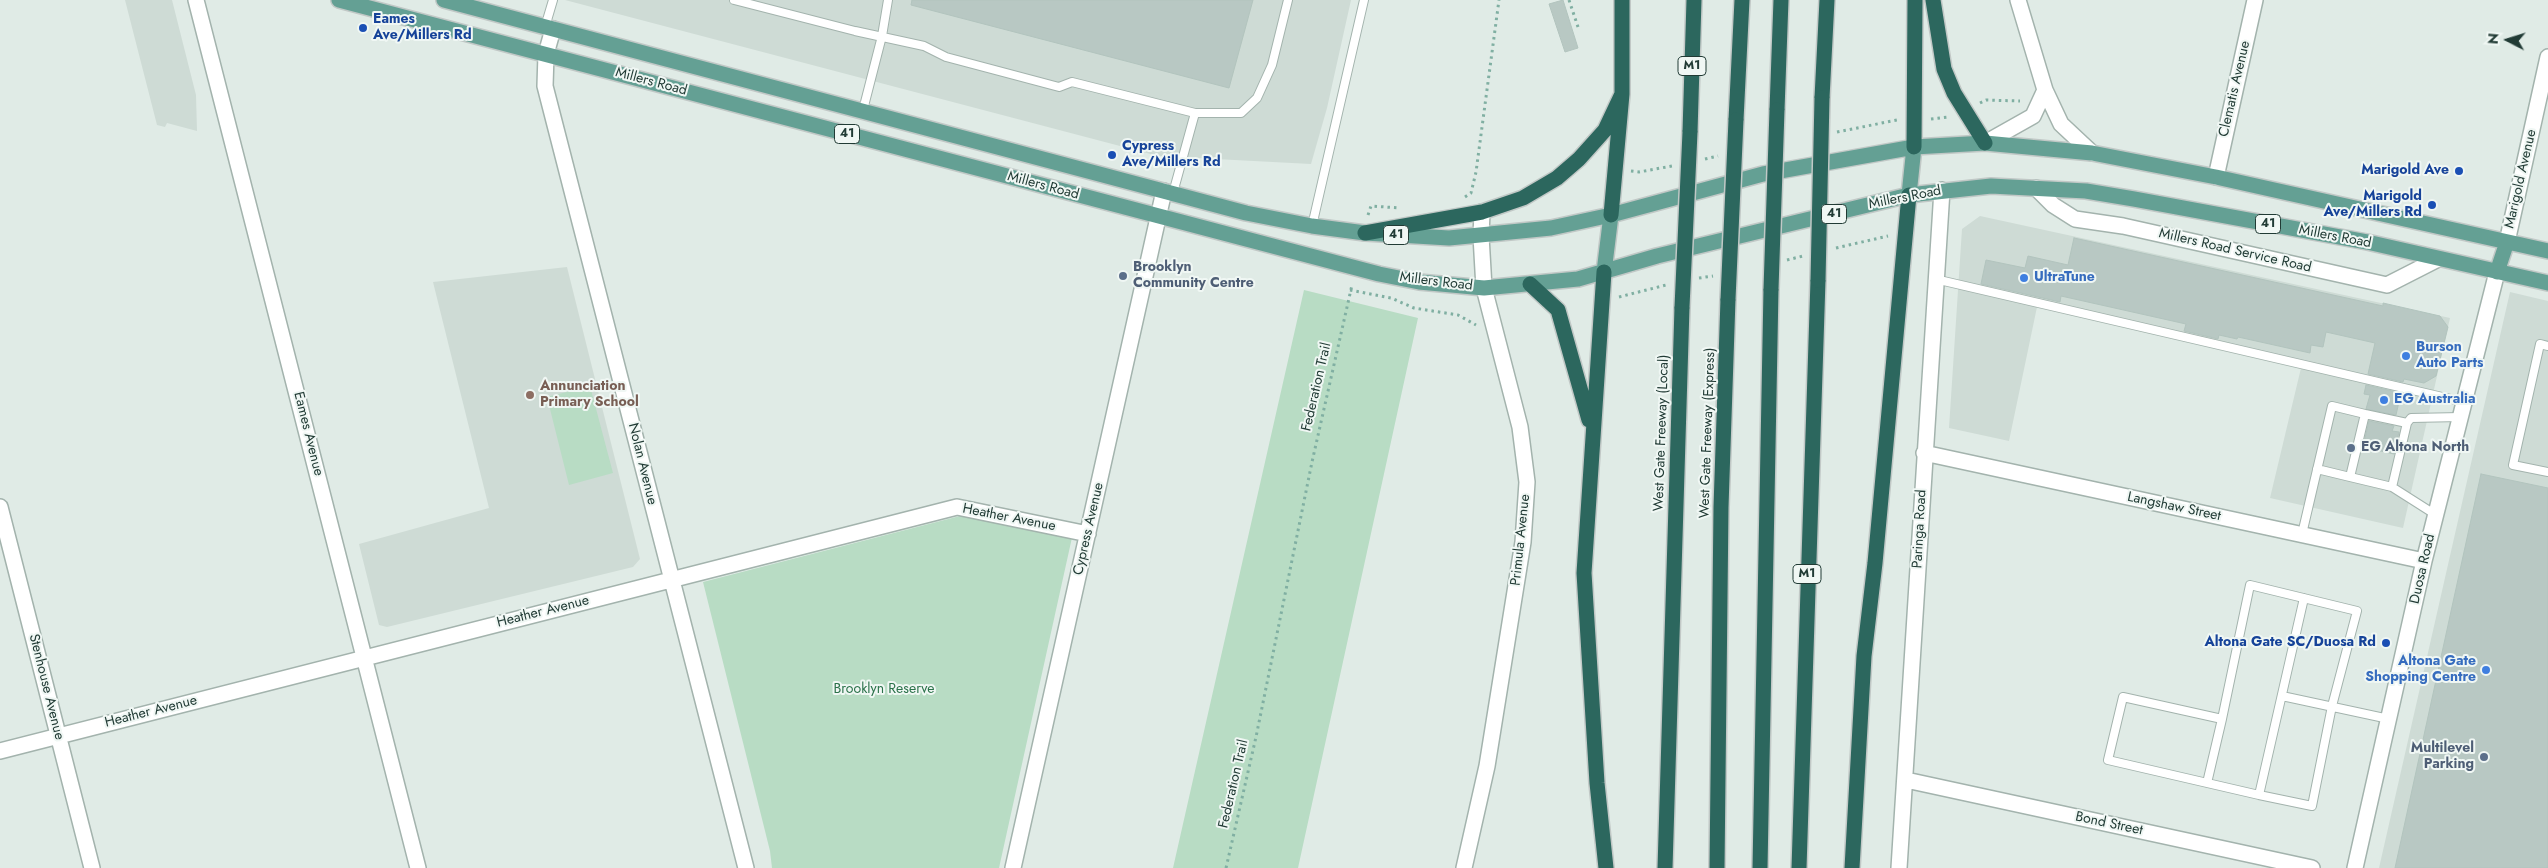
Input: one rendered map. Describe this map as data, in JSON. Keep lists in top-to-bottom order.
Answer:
{
  "streets": {
    "highway": ["M1", "West Gate Freeway (Local)", "West Gate Freeway (Express)"],
    "main road": ["Millers Road", "41"],
    "street": [
      "Clematis Avenue",
      "Marigold Avenue",
      "Millers Road Service Road",
      "Eames Avenue",
      "Nolan Avenue",
      "Langshaw Street",
      "Heather Avenue",
      "Cypress Avenue",
      "Paringa Road",
      "Primula Avenue",
      "Duosa Road",
      "Stenhouse Avenue",
      "Bond Street"
    ],
    "path": ["Federation Trail"]
  },
  "crossings": [
    ["Millers Road", "Clematis Avenue"],
    ["Millers Road", "Marigold Avenue"],
    ["Millers Road", "Millers Road Service Road"],
    ["Millers Road", "Federation Trail"],
    ["Millers Road", "Nolan Avenue"],
    ["Millers Road", "Cypress Avenue"],
    ["Millers Road", "Paringa Road"],
    ["Millers Road", "Primula Avenue"],
    ["Millers Road", "Duosa Road"],
    ["Eames Avenue", "Heather Avenue"],
    ["Nolan Avenue", "Heather Avenue"],
    ["Langshaw Street", "Paringa Road"],
    ["Langshaw Street", "Duosa Road"],
    ["Heather Avenue", "Cypress Avenue"],
    ["Heather Avenue", "Stenhouse Avenue"],
    ["Paringa Road", "Bond Street"]
  ],
  "parks": ["Brooklyn Reserve"],
  "places": [
    "Eames Ave/Millers Rd",
    "Cypress Ave/Millers Rd",
    "Marigold Ave",
    "Marigold Ave/Millers Rd",
    "Brooklyn Community Centre",
    "UltraTune",
    "Burson Auto Parts",
    "Annunciation Primary School",
    "EG Australia",
    "EG Altona North",
    "Altona Gate SC/Duosa Rd",
    "Altona Gate Shopping Centre",
    "Multilevel Parking"
  ],
  "north": "left"
}
